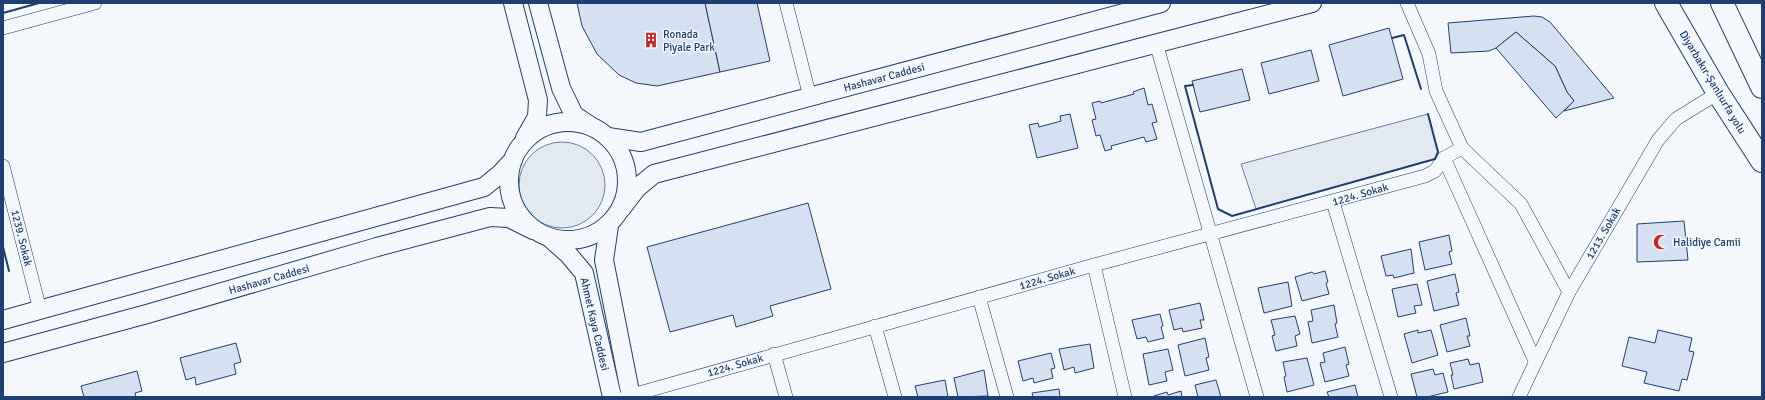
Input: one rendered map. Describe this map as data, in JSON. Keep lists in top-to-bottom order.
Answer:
{
  "streets": {
    "highway": ["Diyarbakır-Şanlıurfa yolu"],
    "main road": ["Hashavar Caddesi", "Ahmet Kaya Caddesi"],
    "street": ["1224. Sokak", "1213. Sokak", "1239. Sokak"]
  },
  "crossings": [
    ["Hashavar Caddesi", "Ahmet Kaya Caddesi"],
    ["Diyarbakır-Şanlıurfa yolu", "1213. Sokak"],
    ["1224. Sokak", "Ahmet Kaya Caddesi"]
  ],
  "places": {
    "building": ["Ronada Piyale Park"],
    "mosque": ["Halidiye Camii"]
  }
}
